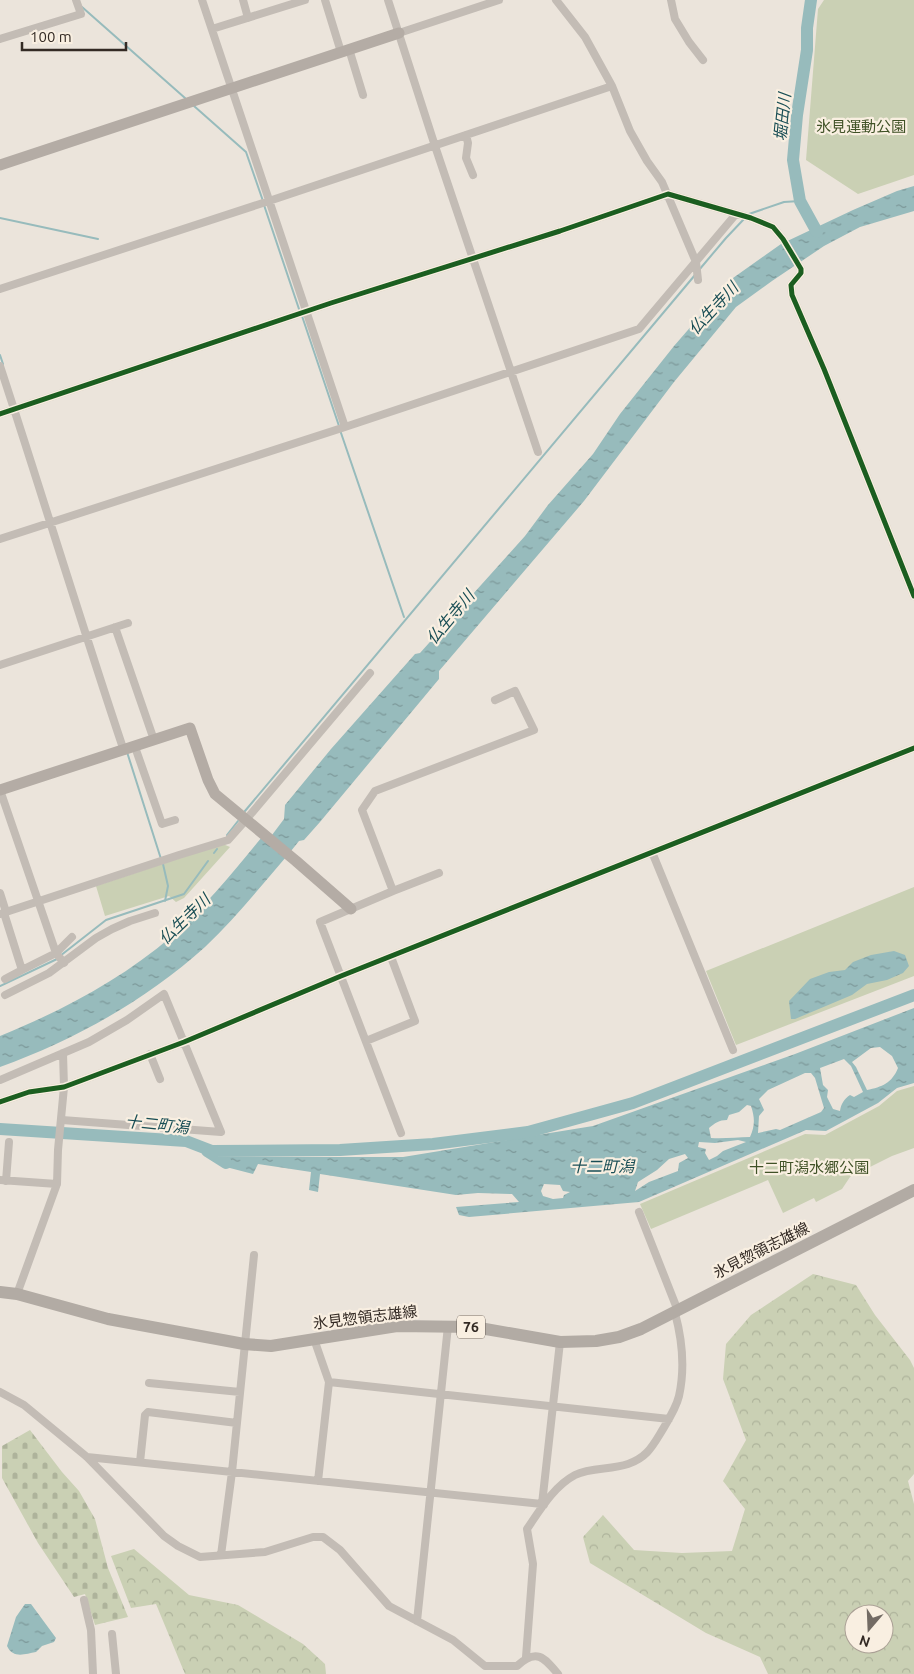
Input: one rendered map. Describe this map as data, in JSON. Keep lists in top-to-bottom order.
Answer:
{
  "streets": {
    "main road": ["氷見惣領志雄線", "76"]
  },
  "water": ["堀田川", "仏生寺川", "十二町潟"],
  "parks": ["氷見運動公園", "十二町潟水郷公園"],
  "scale_bar": "100 m",
  "north": "bottom"
}
